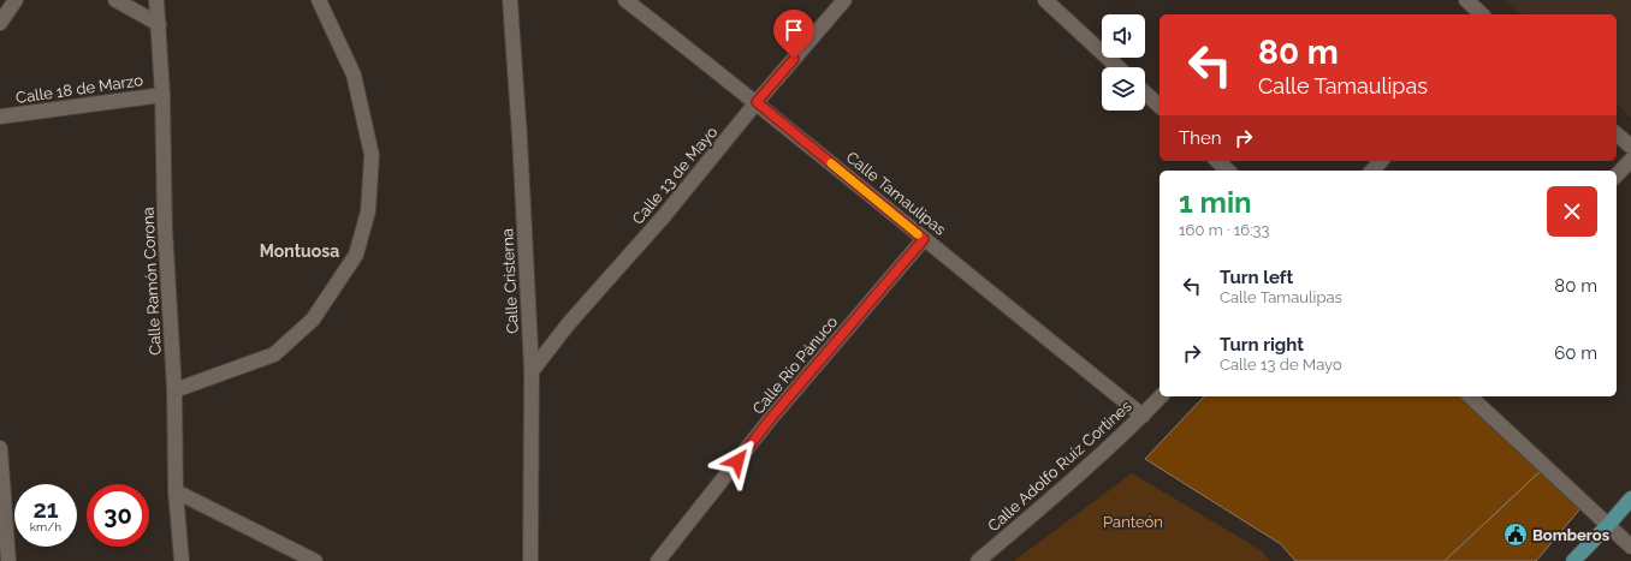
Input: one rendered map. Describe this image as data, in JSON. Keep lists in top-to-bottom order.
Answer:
{
  "streets": {
    "street": [
      "Calle 18 de Marzo",
      "Calle 13 de Mayo",
      "Calle Tamaulipas",
      "Calle Ramón Corona",
      "Calle Cristerna",
      "Calle Río Pánuco",
      "Calle Adolfo Ruíz Cortines"
    ]
  },
  "crossings": [
    ["Calle 18 de Marzo", "Calle Ramón Corona"],
    ["Calle 13 de Mayo", "Calle Tamaulipas"],
    ["Calle 13 de Mayo", "Calle Cristerna"],
    ["Calle Tamaulipas", "Calle Río Pánuco"],
    ["Calle Tamaulipas", "Calle Adolfo Ruíz Cortines"]
  ],
  "districts": ["Montuosa"],
  "parks": ["Panteón"],
  "places": {
    "public building": ["Bomberos"]
  },
  "page": {
    "turn": ["80 m", "Calle Tamaulipas"],
    "then": "Then",
    "heading": ["1 min", "160 m · 16:33"],
    "list": [
      {
        "name": "Turn left",
        "note": "Calle Tamaulipas",
        "value": "80 m"
      },
      {
        "name": "Turn right",
        "note": "Calle 13 de Mayo",
        "value": "60 m"
      }
    ],
    "speed": "21 km/h",
    "limit": "30"
  }
}
